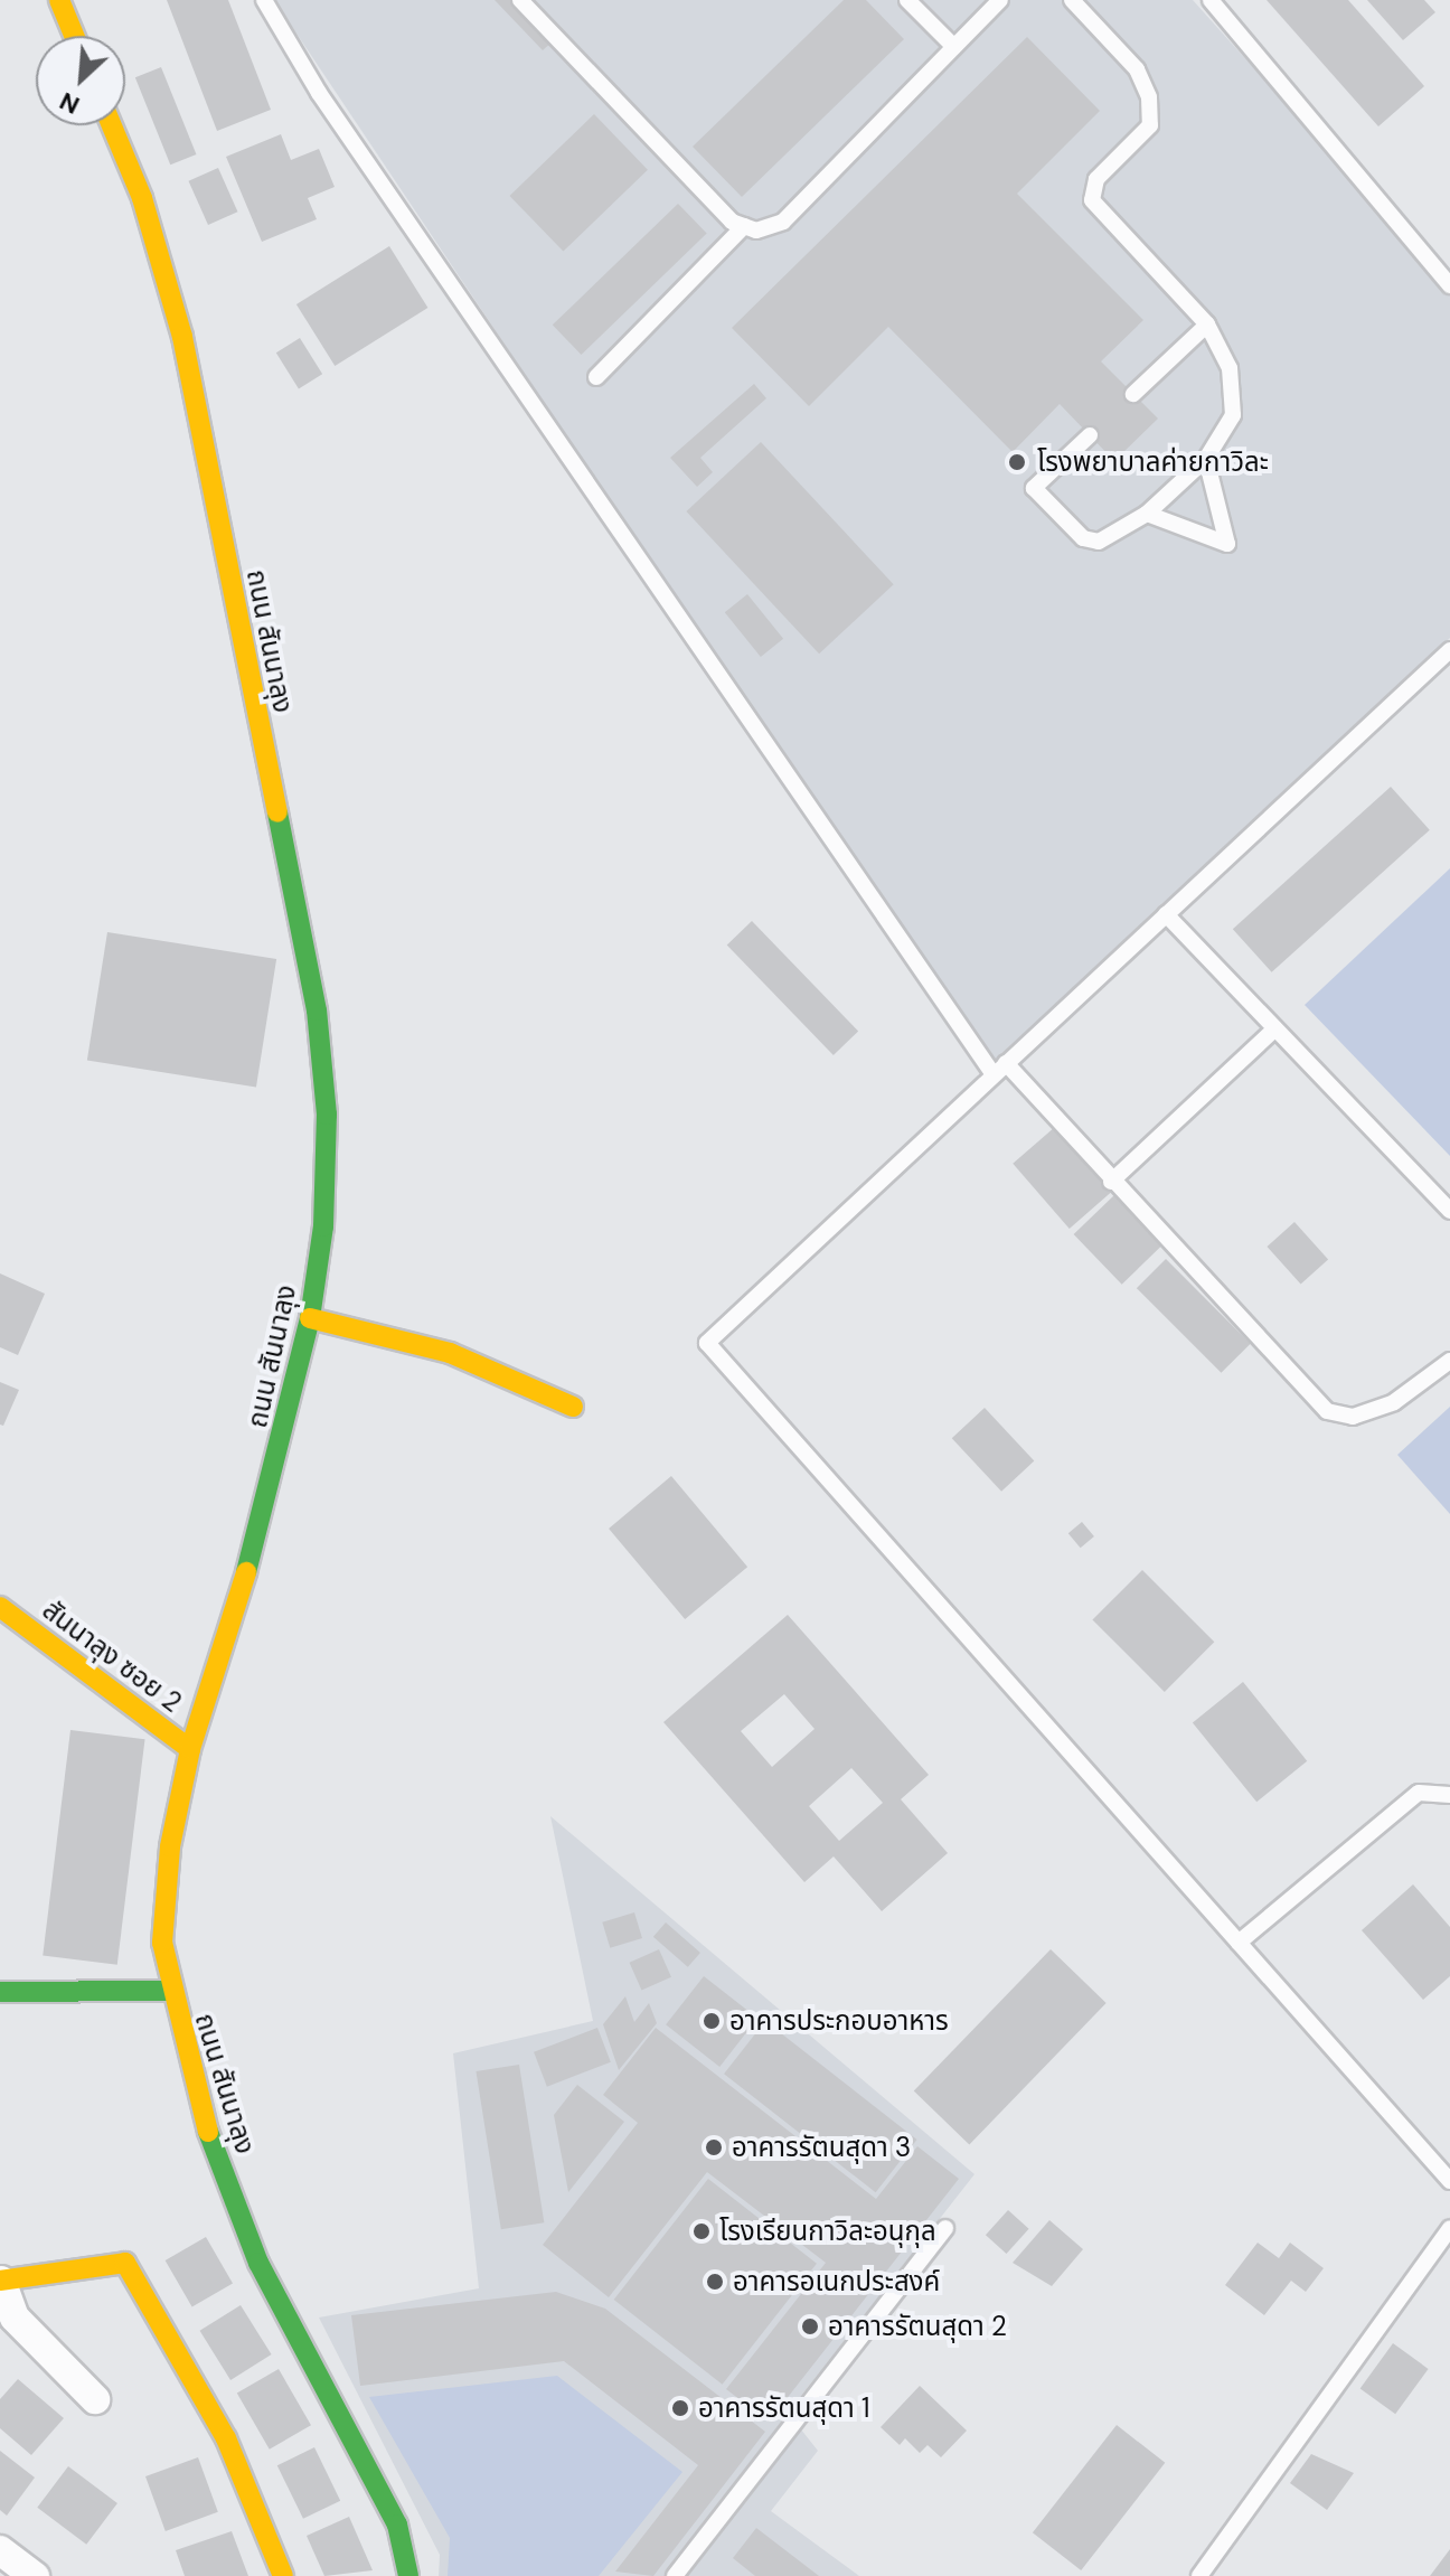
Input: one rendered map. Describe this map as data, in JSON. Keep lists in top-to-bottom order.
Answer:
{
  "streets": {
    "street": ["ถนน สันนาลุง", "สันนาลุง ซอย 2"]
  },
  "crossings": [
    ["ถนน สันนาลุง", "สันนาลุง ซอย 2"]
  ],
  "places": [
    "โรงพยาบาลค่ายกาวิละ",
    "อาคารประกอบอาหาร",
    "อาคารรัตนสุดา 3",
    "โรงเรียนกาวิละอนุกุล",
    "อาคารอเนกประสงค์",
    "อาคารรัตนสุดา 2",
    "อาคารรัตนสุดา 1"
  ],
  "north": "bottom left"
}
